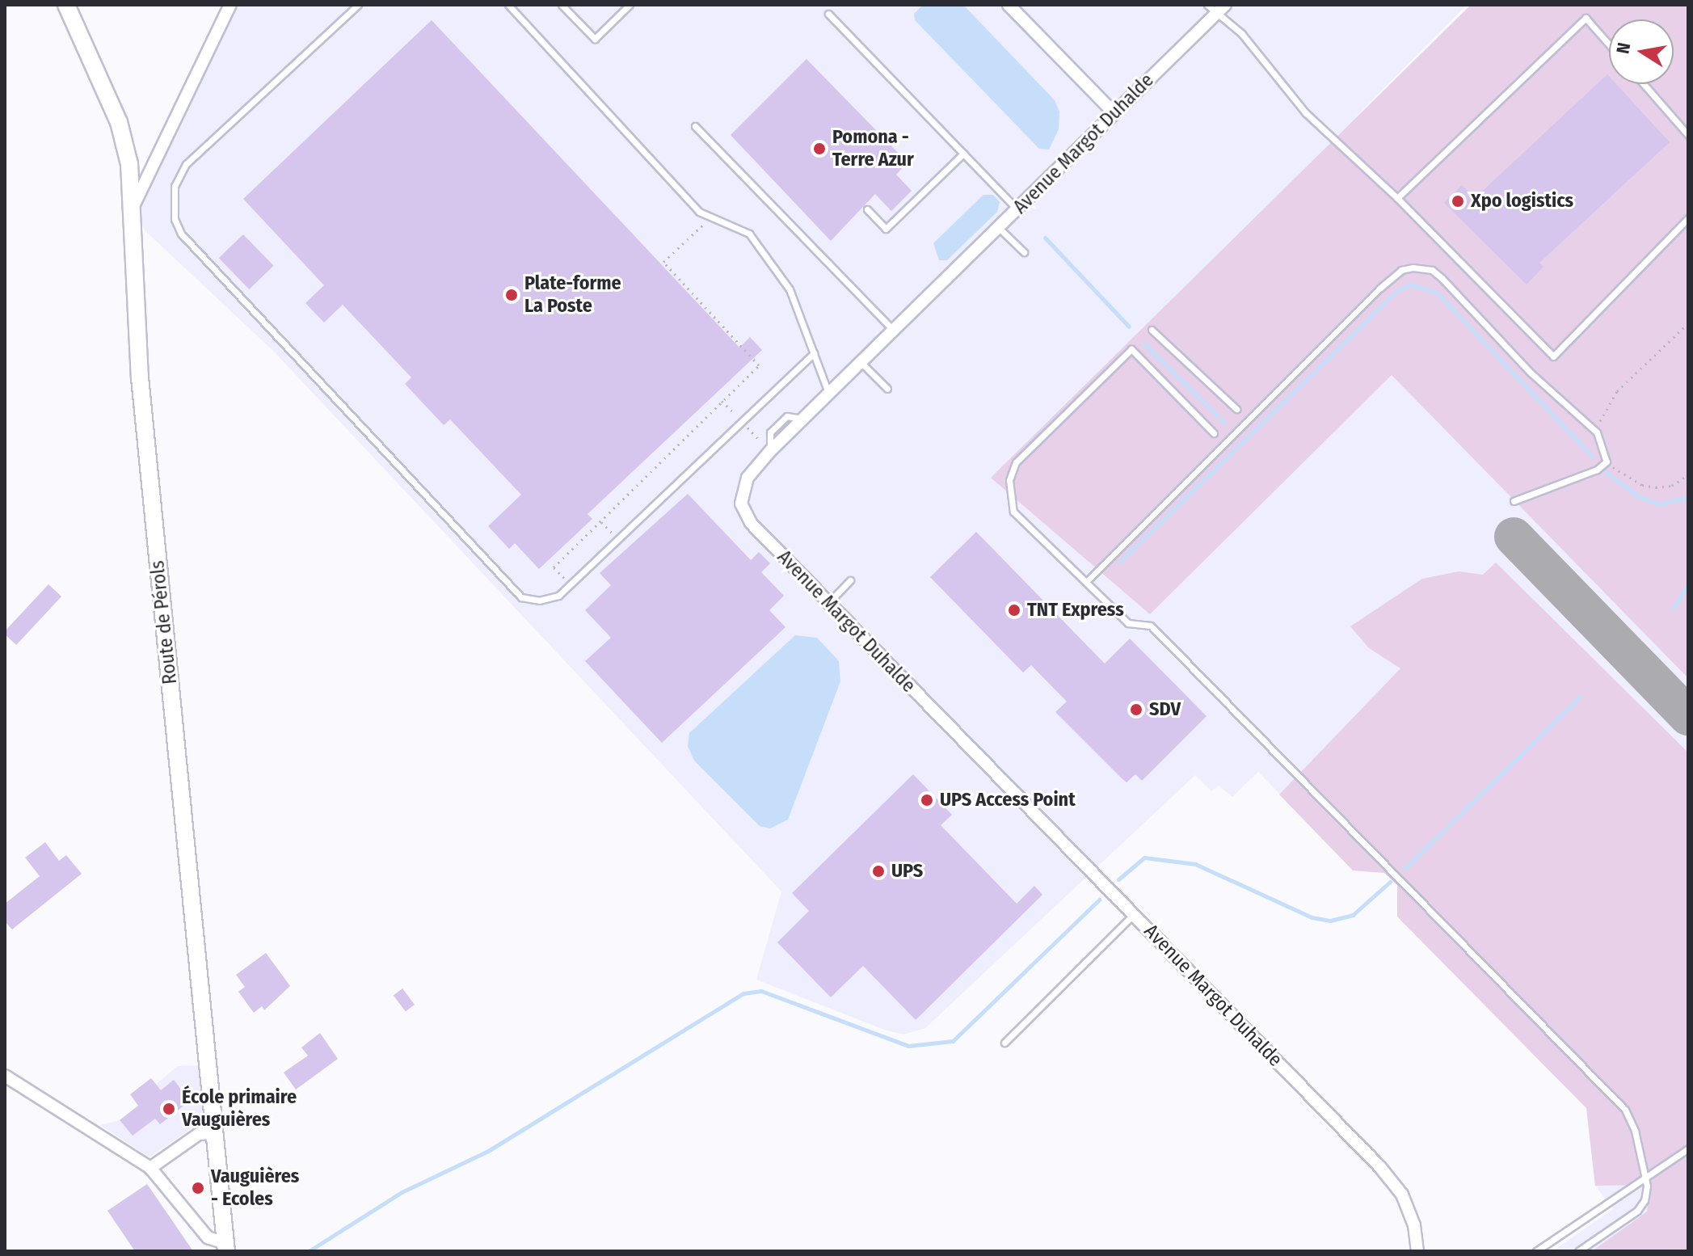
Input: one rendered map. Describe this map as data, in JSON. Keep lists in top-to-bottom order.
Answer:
{
  "streets": {
    "street": ["Avenue Margot Duhalde", "Route de Pérols"]
  },
  "places": [
    "Pomona - Terre Azur",
    "Xpo logistics",
    "Plate-forme La Poste",
    "TNT Express",
    "SDV",
    "UPS Access Point",
    "UPS",
    "École primaire Vauguières",
    "Vauguières - Ecoles"
  ],
  "north": "left"
}
